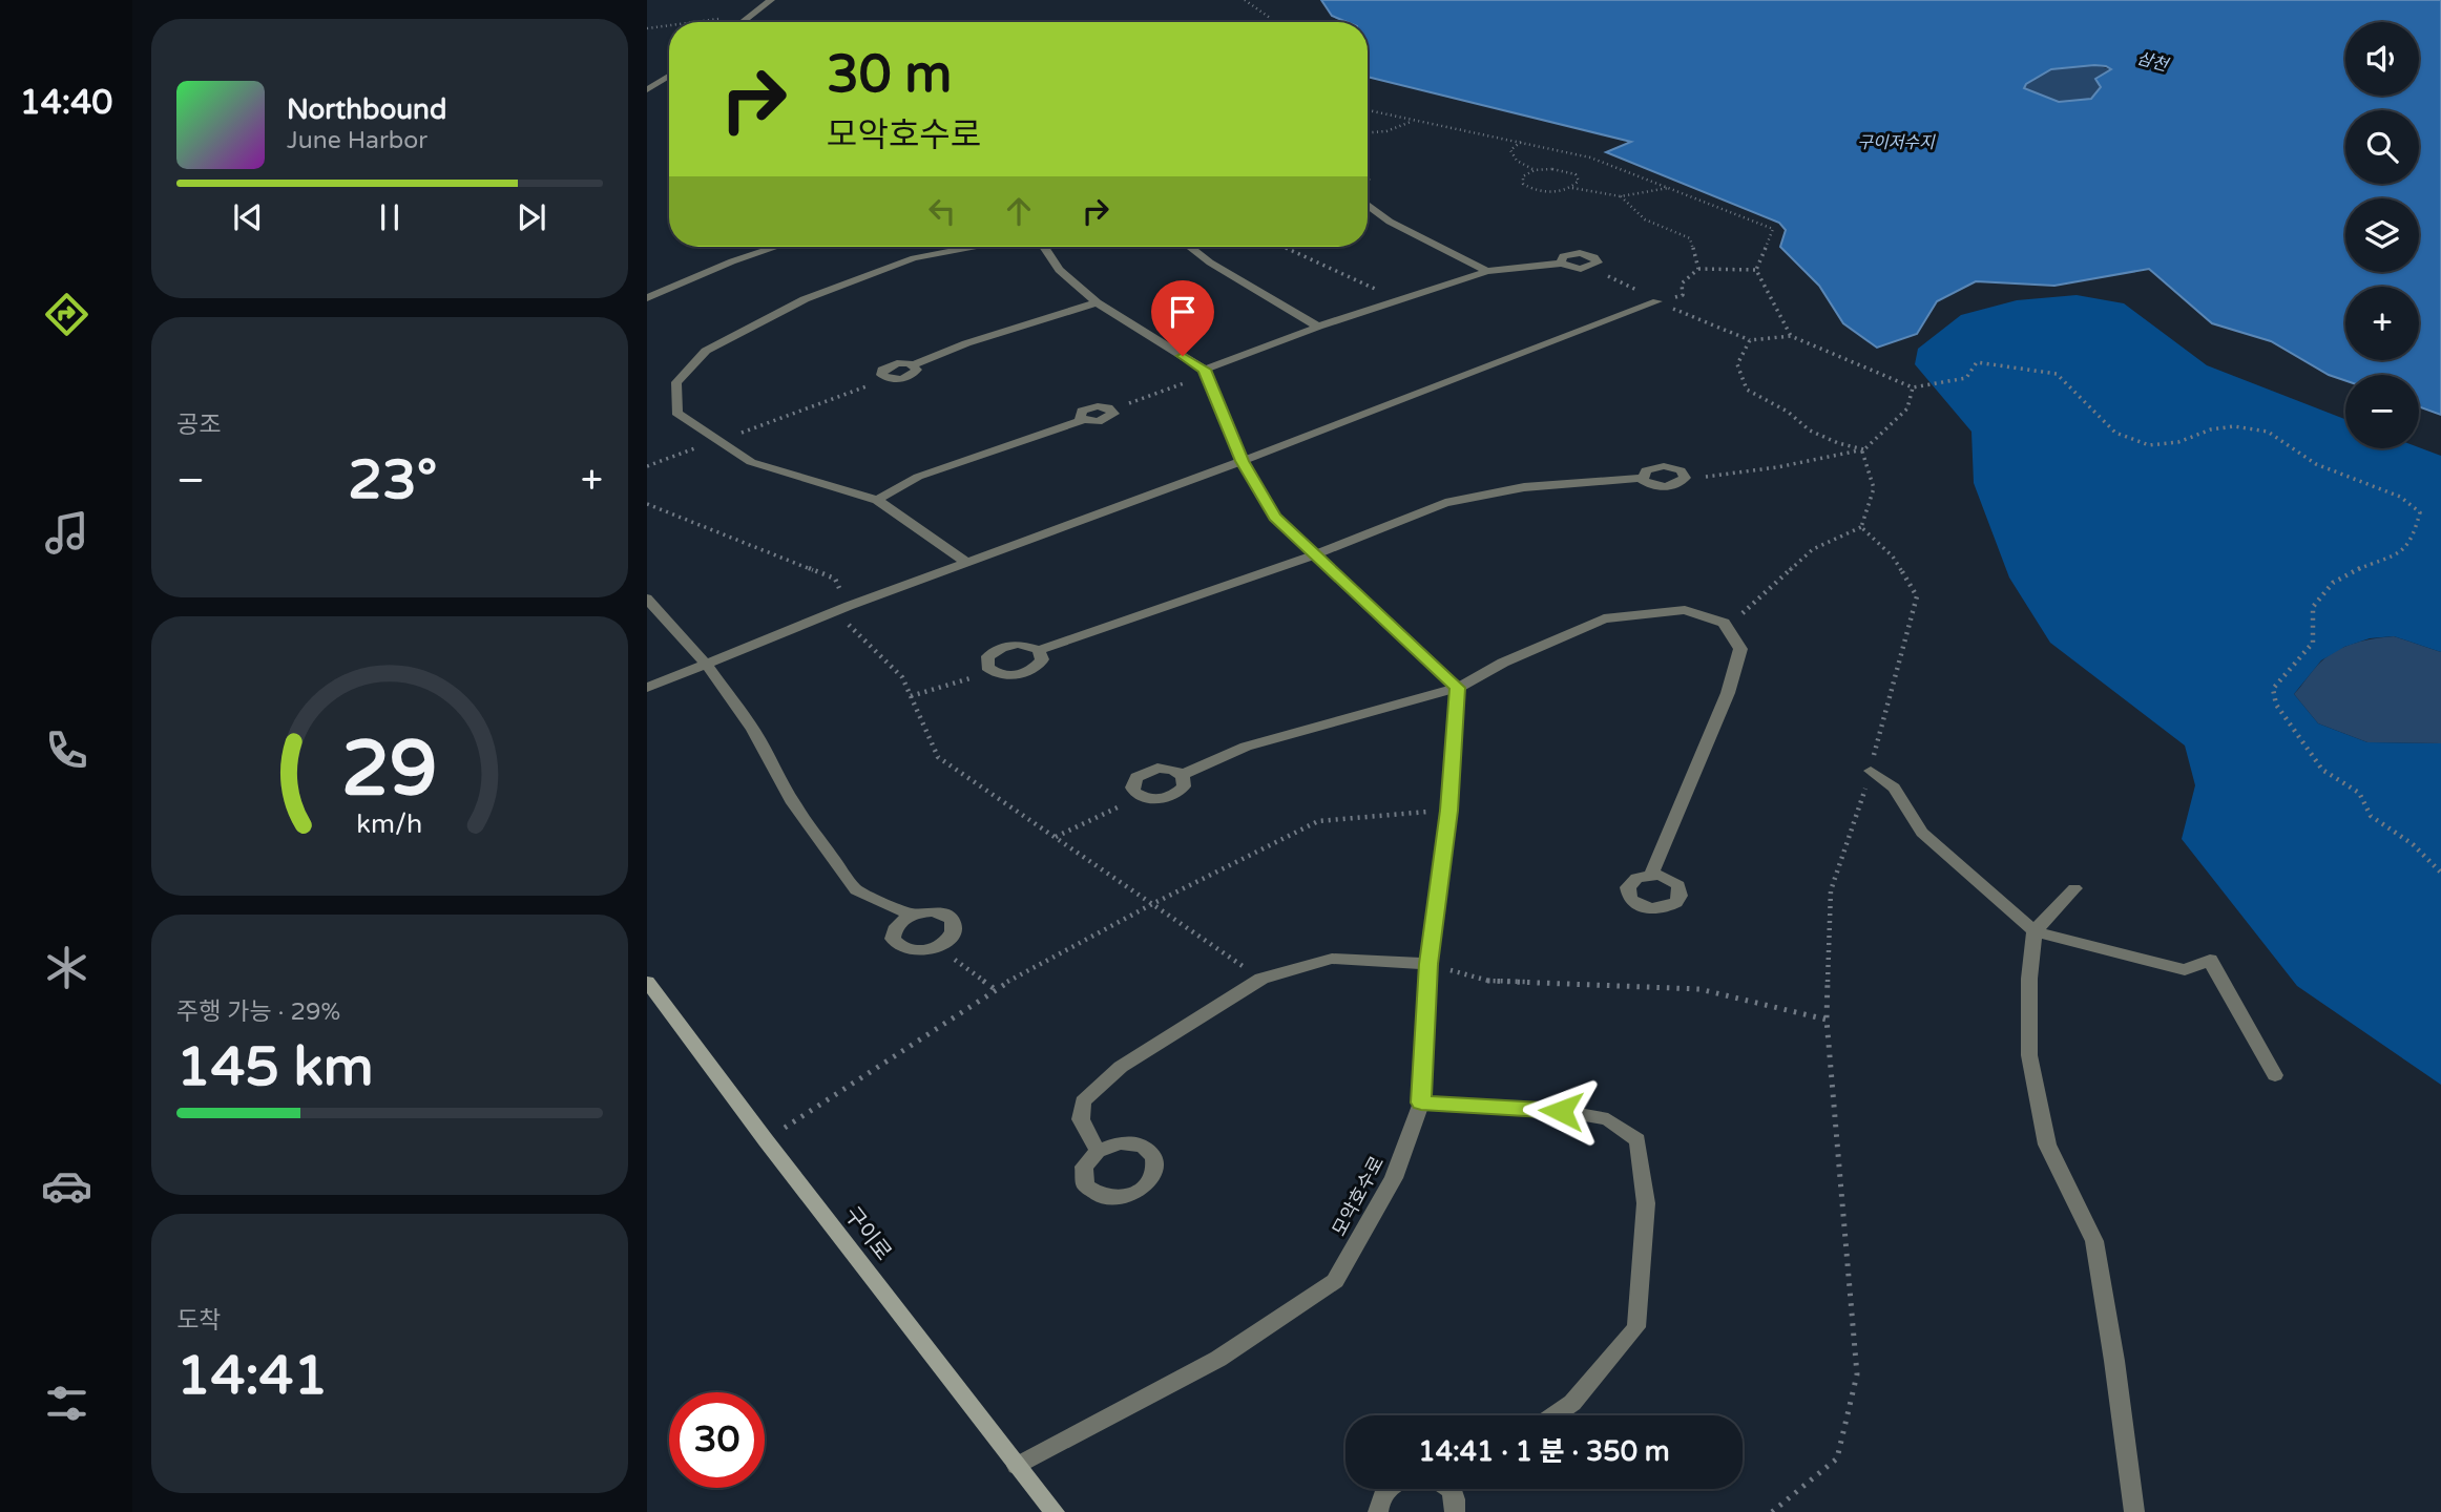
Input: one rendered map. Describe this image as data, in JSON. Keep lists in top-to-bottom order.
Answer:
{
  "streets": {
    "street": ["모악호수로", "구이로"]
  },
  "crossings": [
    ["모악호수로", "구이로"]
  ],
  "water": ["삼천", "구이저수지"],
  "page": {
    "tabs": "14:40",
    "map_buttons": ["+", "−"],
    "turn": ["30 m", "모악호수로"],
    "song": ["Northbound", "June Harbor"],
    "tile": [
      "공조",
      ["주행 가능 · 29%", "145 km"],
      ["도착", "14:41"]
    ],
    "heat": ["−", "23°", "+"],
    "limit": "30",
    "trip": "14:41 · 1 분 · 350 m",
    "gauge": ["29", "km/h"]
  }
}
